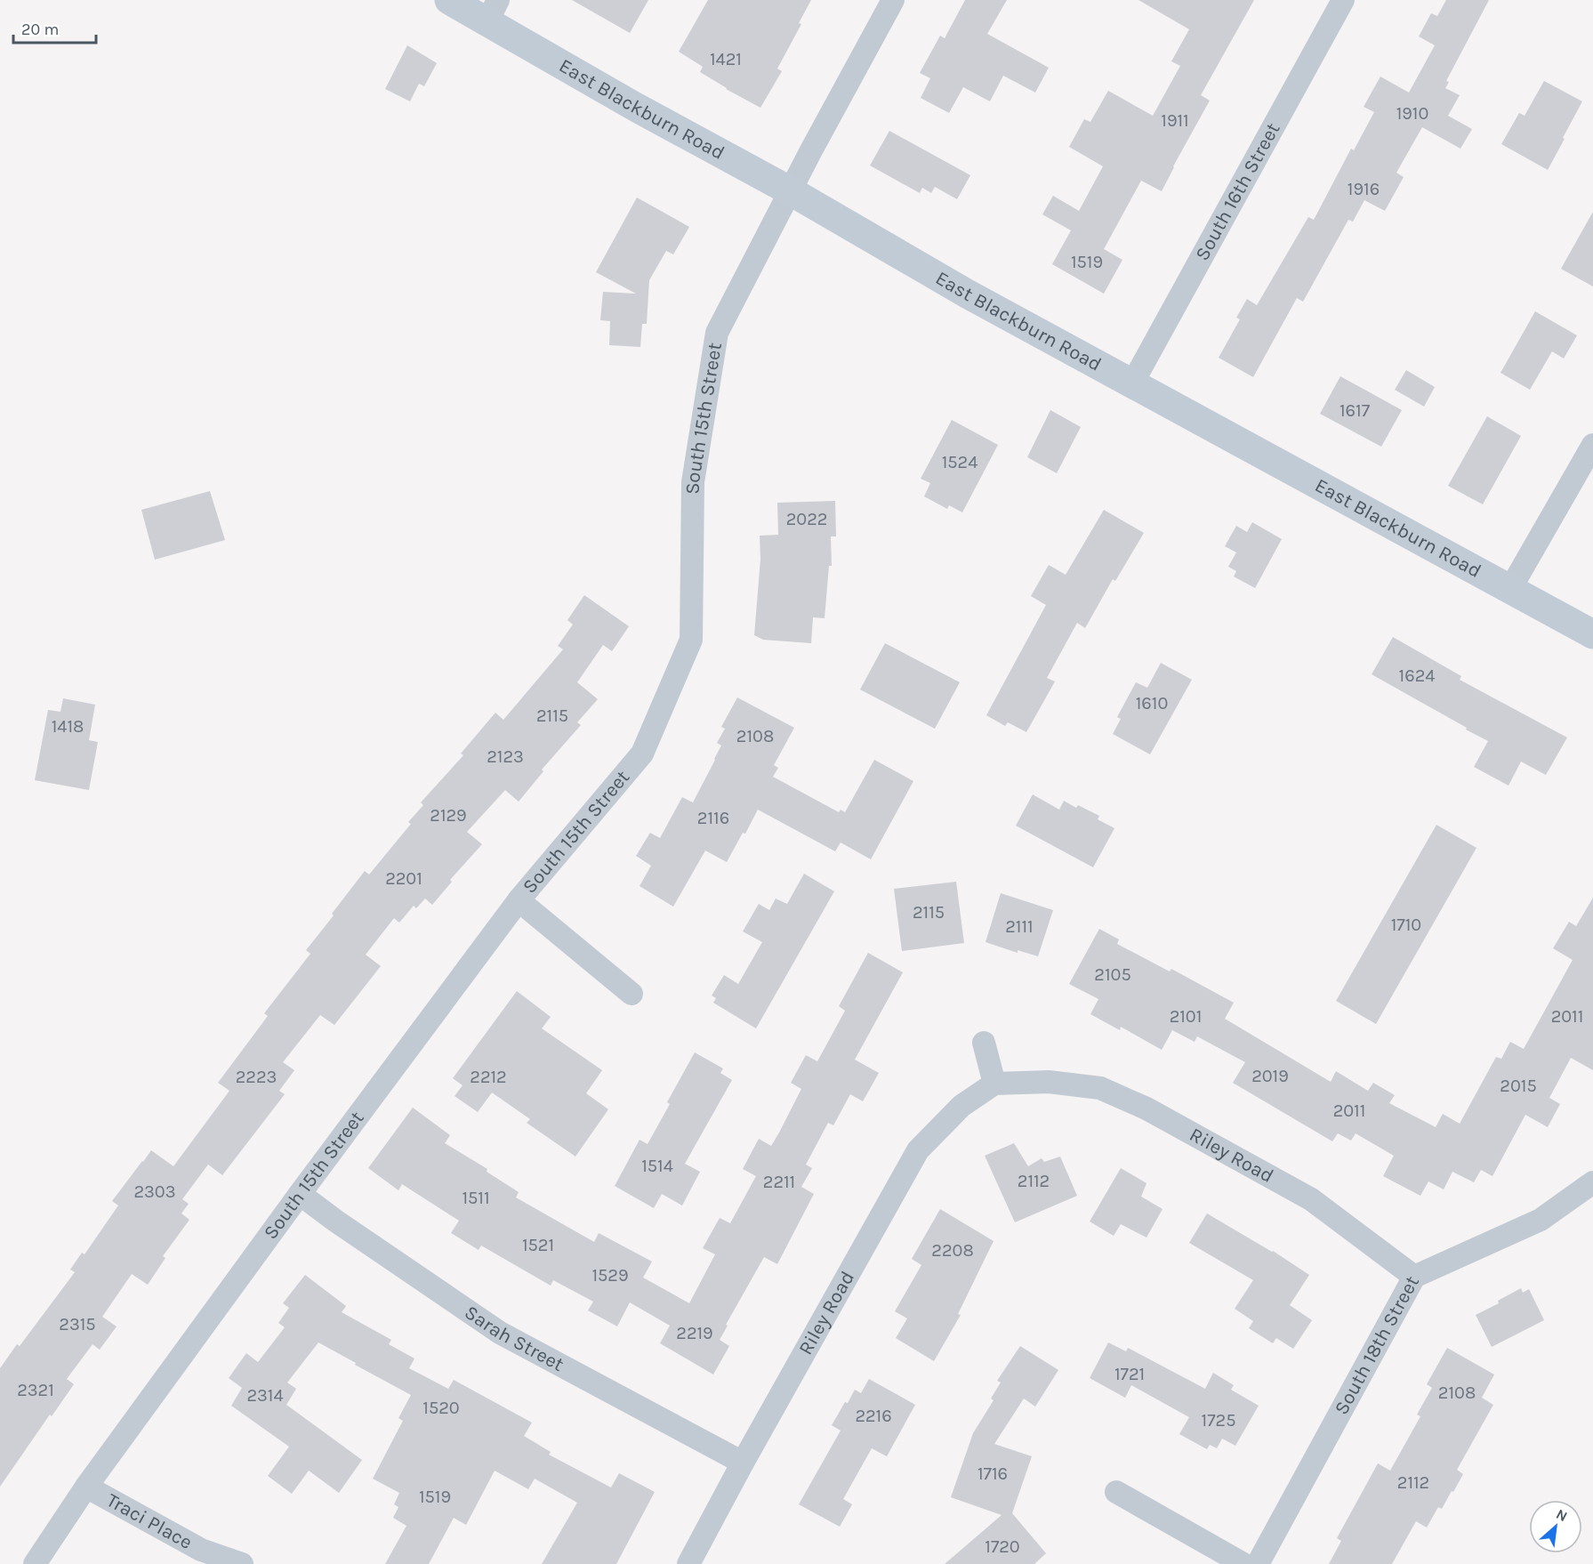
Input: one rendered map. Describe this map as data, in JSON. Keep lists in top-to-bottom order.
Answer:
{
  "streets": {
    "street": [
      "East Blackburn Road",
      "South 16th Street",
      "South 15th Street",
      "Riley Road",
      "Sarah Street",
      "South 18th Street",
      "Traci Place"
    ]
  },
  "crossings": [
    ["East Blackburn Road", "South 16th Street"],
    ["East Blackburn Road", "South 15th Street"],
    ["South 15th Street", "Sarah Street"],
    ["South 15th Street", "Traci Place"],
    ["Riley Road", "Sarah Street"],
    ["Riley Road", "South 18th Street"]
  ],
  "house_numbers": [
    "1421",
    "1910",
    "1911",
    "1916",
    "1519",
    "1617",
    "1524",
    "2022",
    "1624",
    "1610",
    "2115",
    "1418",
    "2108",
    "2123",
    "2129",
    "2116",
    "2201",
    "2115",
    "1710",
    "2111",
    "2105",
    "2101",
    "2011",
    "2019",
    "2223",
    "2212",
    "2015",
    "2011",
    "1514",
    "2112",
    "2211",
    "2303",
    "1511",
    "1521",
    "2208",
    "1529",
    "2315",
    "2219",
    "1721",
    "2321",
    "2108",
    "2314",
    "1520",
    "2216",
    "1725",
    "1716",
    "2112",
    "1519",
    "1720"
  ],
  "scale_bar": "20 m",
  "north": "top right"
}
